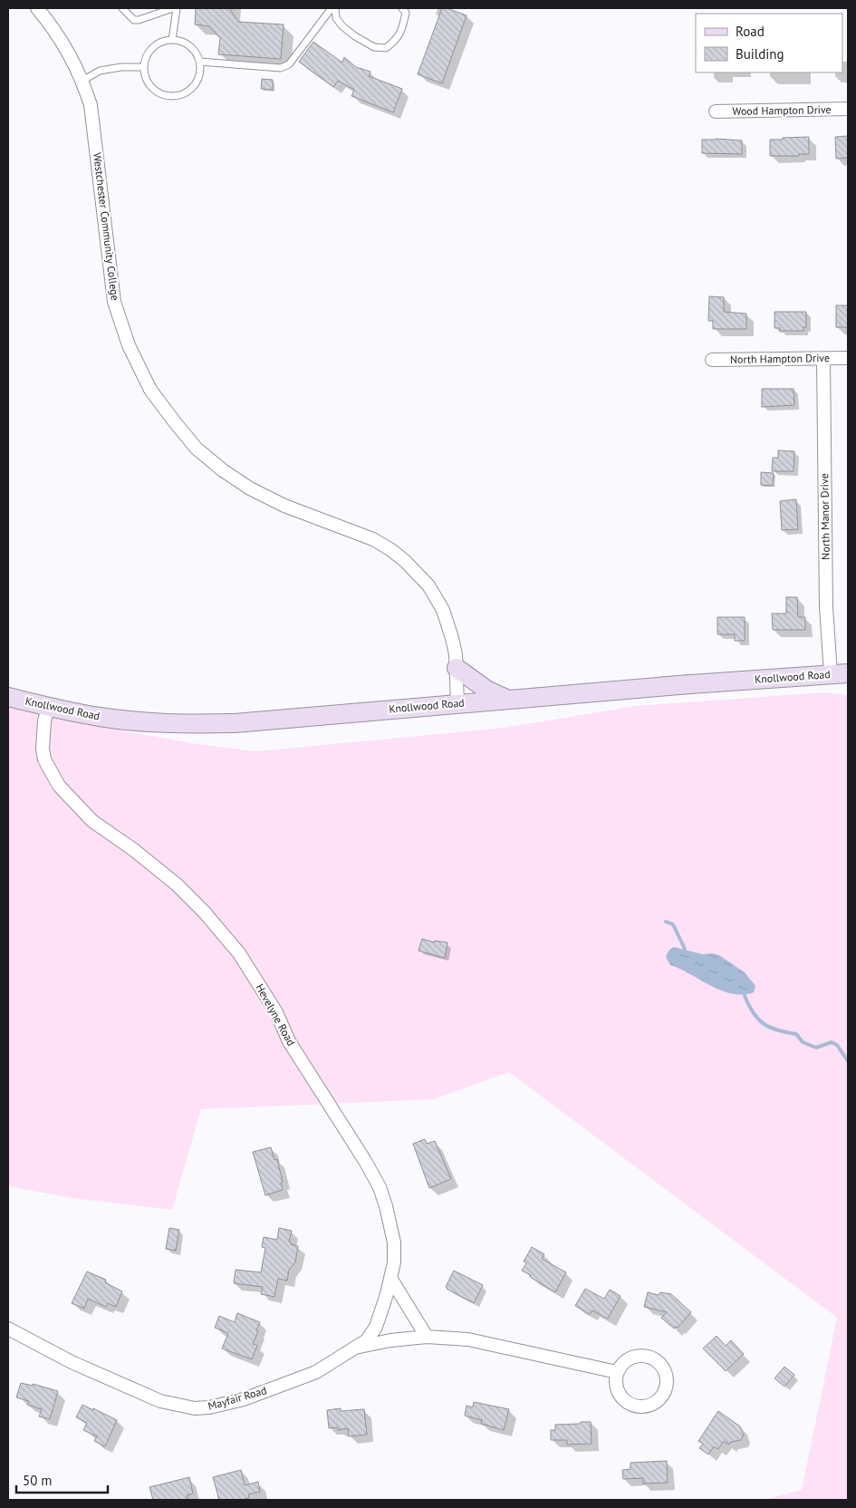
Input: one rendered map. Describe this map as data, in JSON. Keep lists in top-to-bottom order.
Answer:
{
  "streets": {
    "main road": ["Knollwood Road"],
    "street": [
      "Wood Hampton Drive",
      "Westchester Community College",
      "North Hampton Drive",
      "North Manor Drive",
      "Hevelyne Road",
      "Mayfair Road"
    ]
  },
  "crossings": [
    ["Westchester Community College", "Knollwood Road"],
    ["North Hampton Drive", "North Manor Drive"],
    ["North Manor Drive", "Knollwood Road"],
    ["Knollwood Road", "Hevelyne Road"],
    ["Hevelyne Road", "Mayfair Road"]
  ],
  "legend": ["Road", "Building"],
  "scale_bar": "50 m"
}
